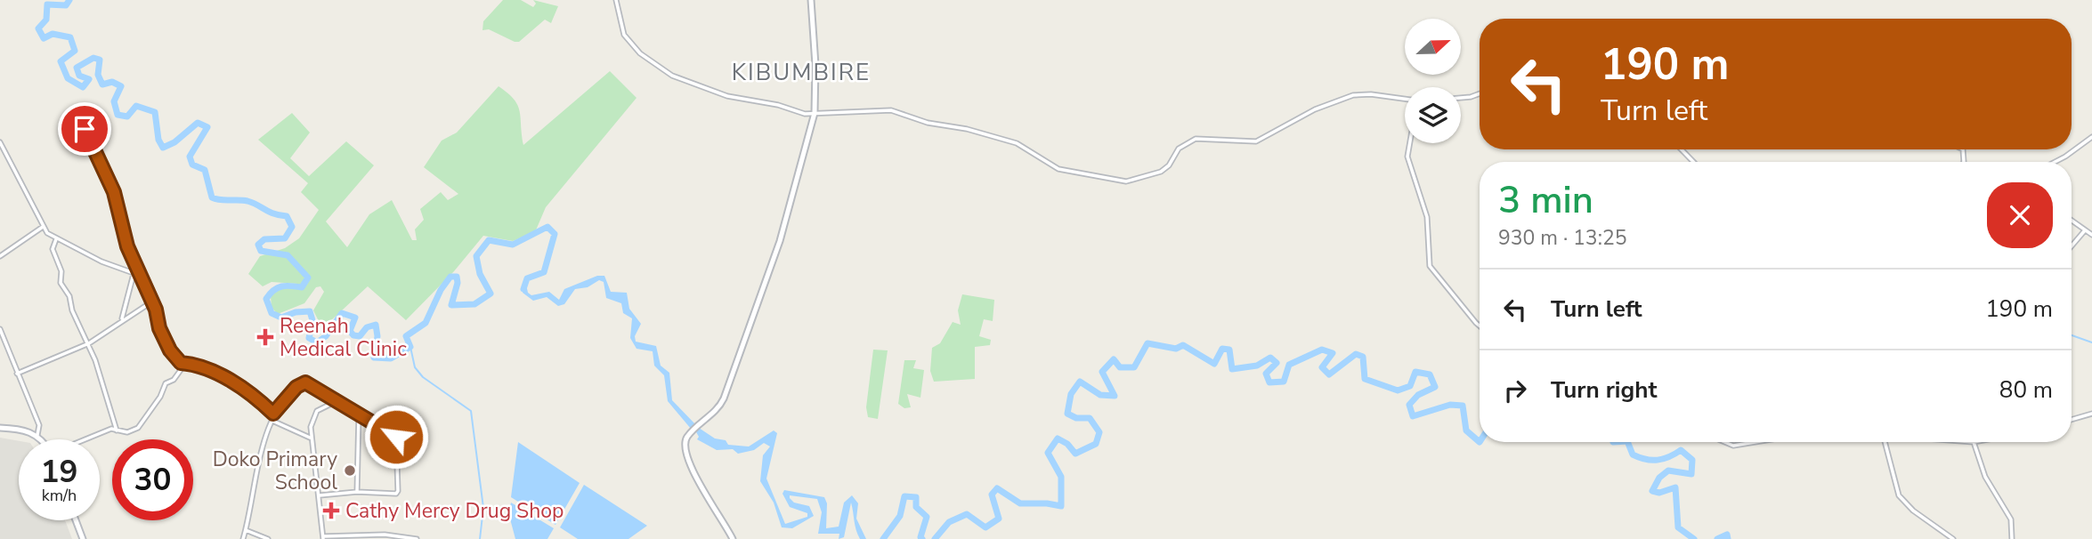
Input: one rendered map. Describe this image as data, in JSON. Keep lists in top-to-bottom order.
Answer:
{
  "districts": ["KIBUMBIRE"],
  "places": {
    "health": ["Reenah Medical Clinic", "Cathy Mercy Drug Shop"],
    "other": ["Doko Primary School"]
  },
  "north": "right",
  "page": {
    "turn": ["190 m", "Turn left"],
    "heading": ["3 min", "930 m · 13:25"],
    "list": [
      {
        "name": "Turn left",
        "value": "190 m"
      },
      {
        "name": "Turn right",
        "value": "80 m"
      }
    ],
    "speed": "19 km/h",
    "limit": "30"
  }
}
